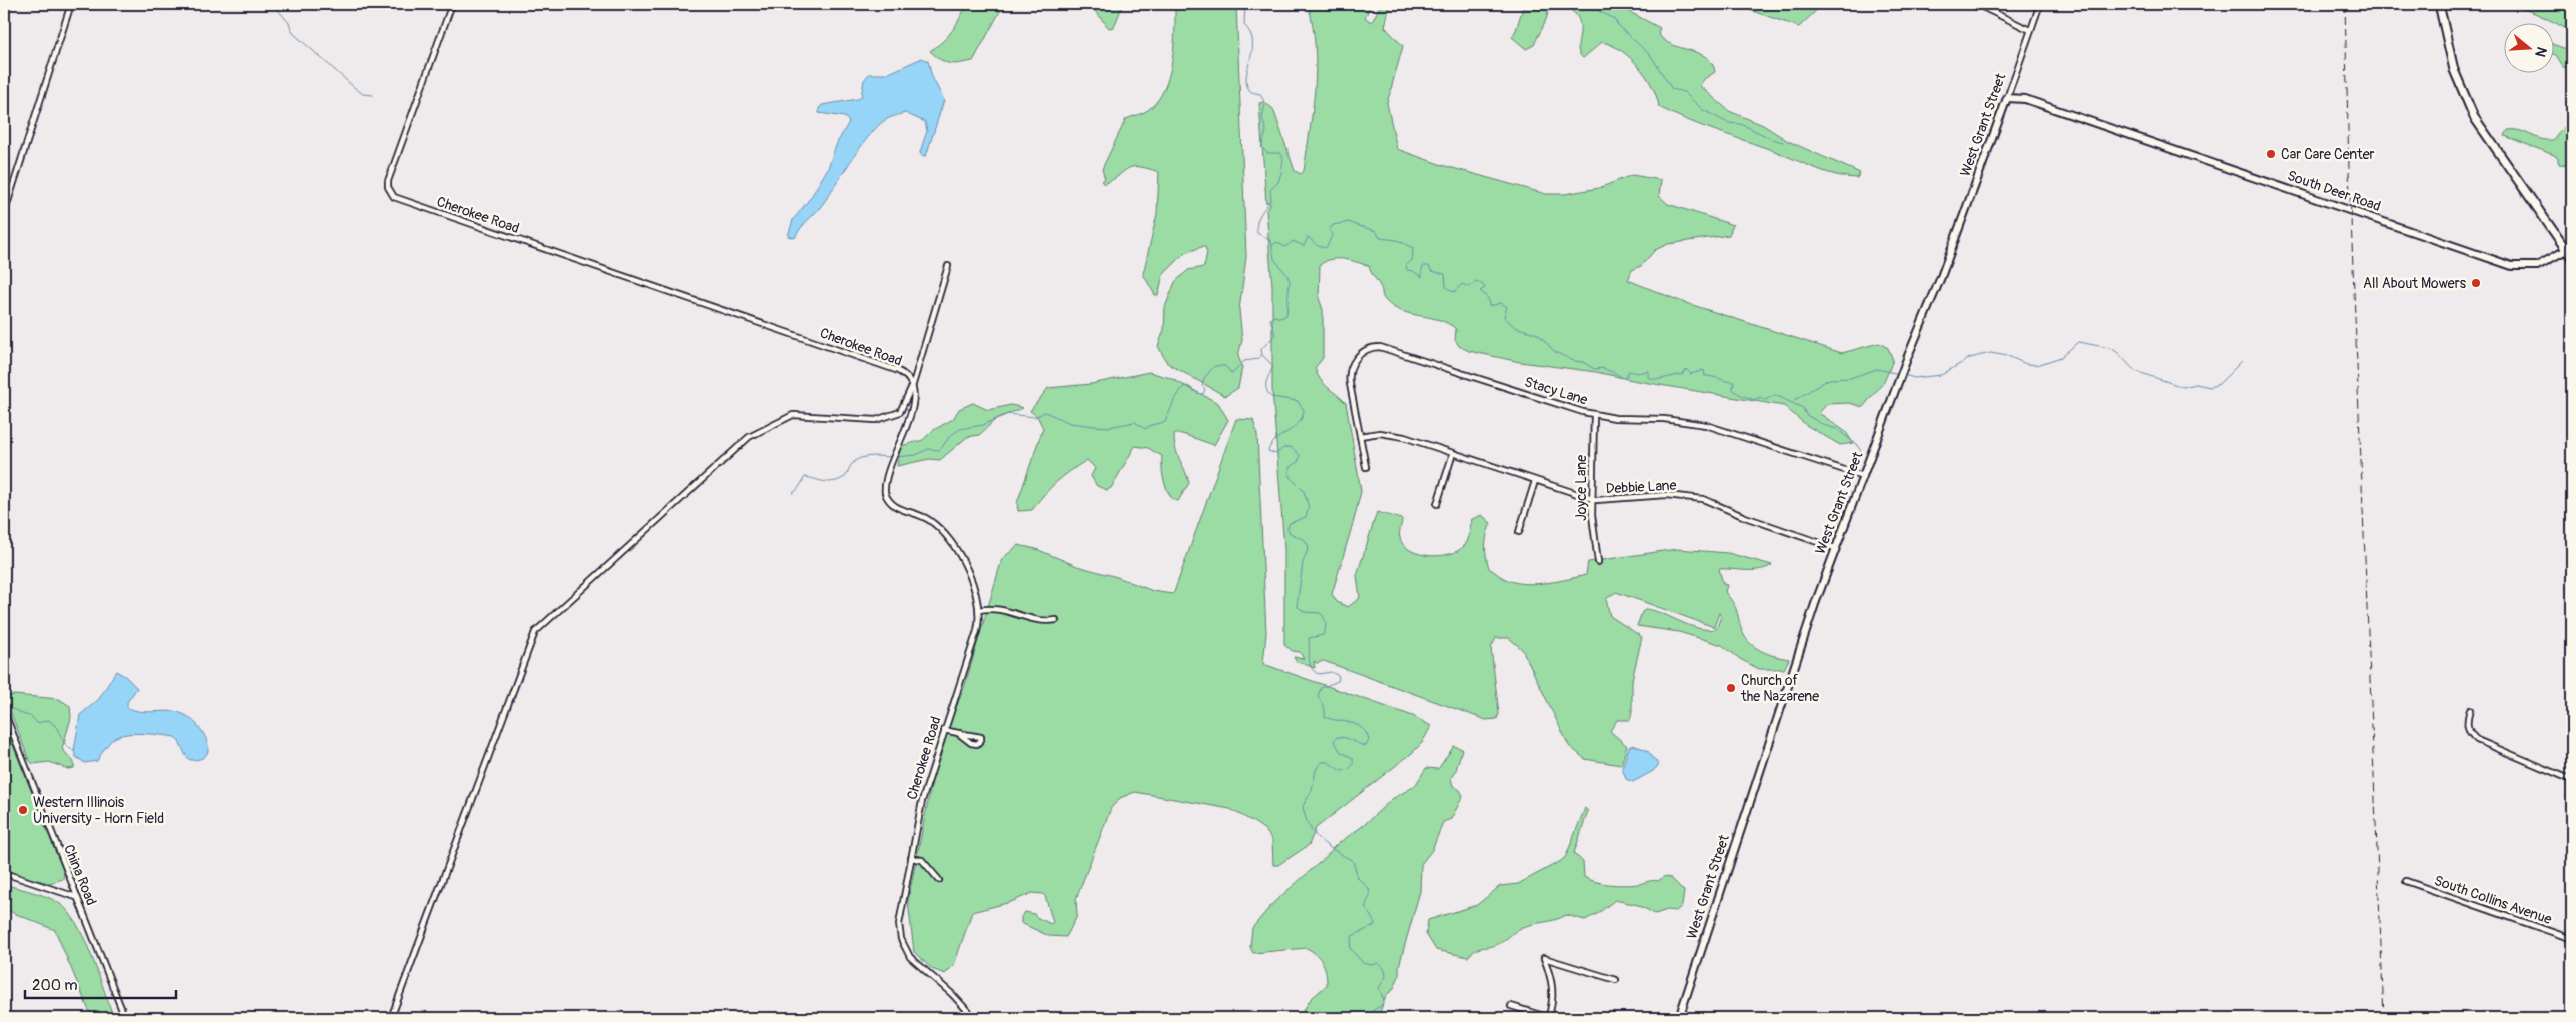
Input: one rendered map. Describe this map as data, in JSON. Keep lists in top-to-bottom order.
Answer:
{
  "streets": {
    "main road": ["West Grant Street", "South Deer Road"],
    "street": [
      "Cherokee Road",
      "Stacy Lane",
      "Debbie Lane",
      "Joyce Lane",
      "China Road",
      "South Collins Avenue"
    ]
  },
  "crossings": [
    ["West Grant Street", "South Deer Road"],
    ["West Grant Street", "Stacy Lane"],
    ["West Grant Street", "Debbie Lane"],
    ["Stacy Lane", "Debbie Lane"],
    ["Stacy Lane", "Joyce Lane"],
    ["Debbie Lane", "Joyce Lane"]
  ],
  "places": [
    "Car Care Center",
    "All About Mowers",
    "Church of the Nazarene",
    "Western Illinois University - Horn Field"
  ],
  "scale_bar": "200 m",
  "north": "right"
}
